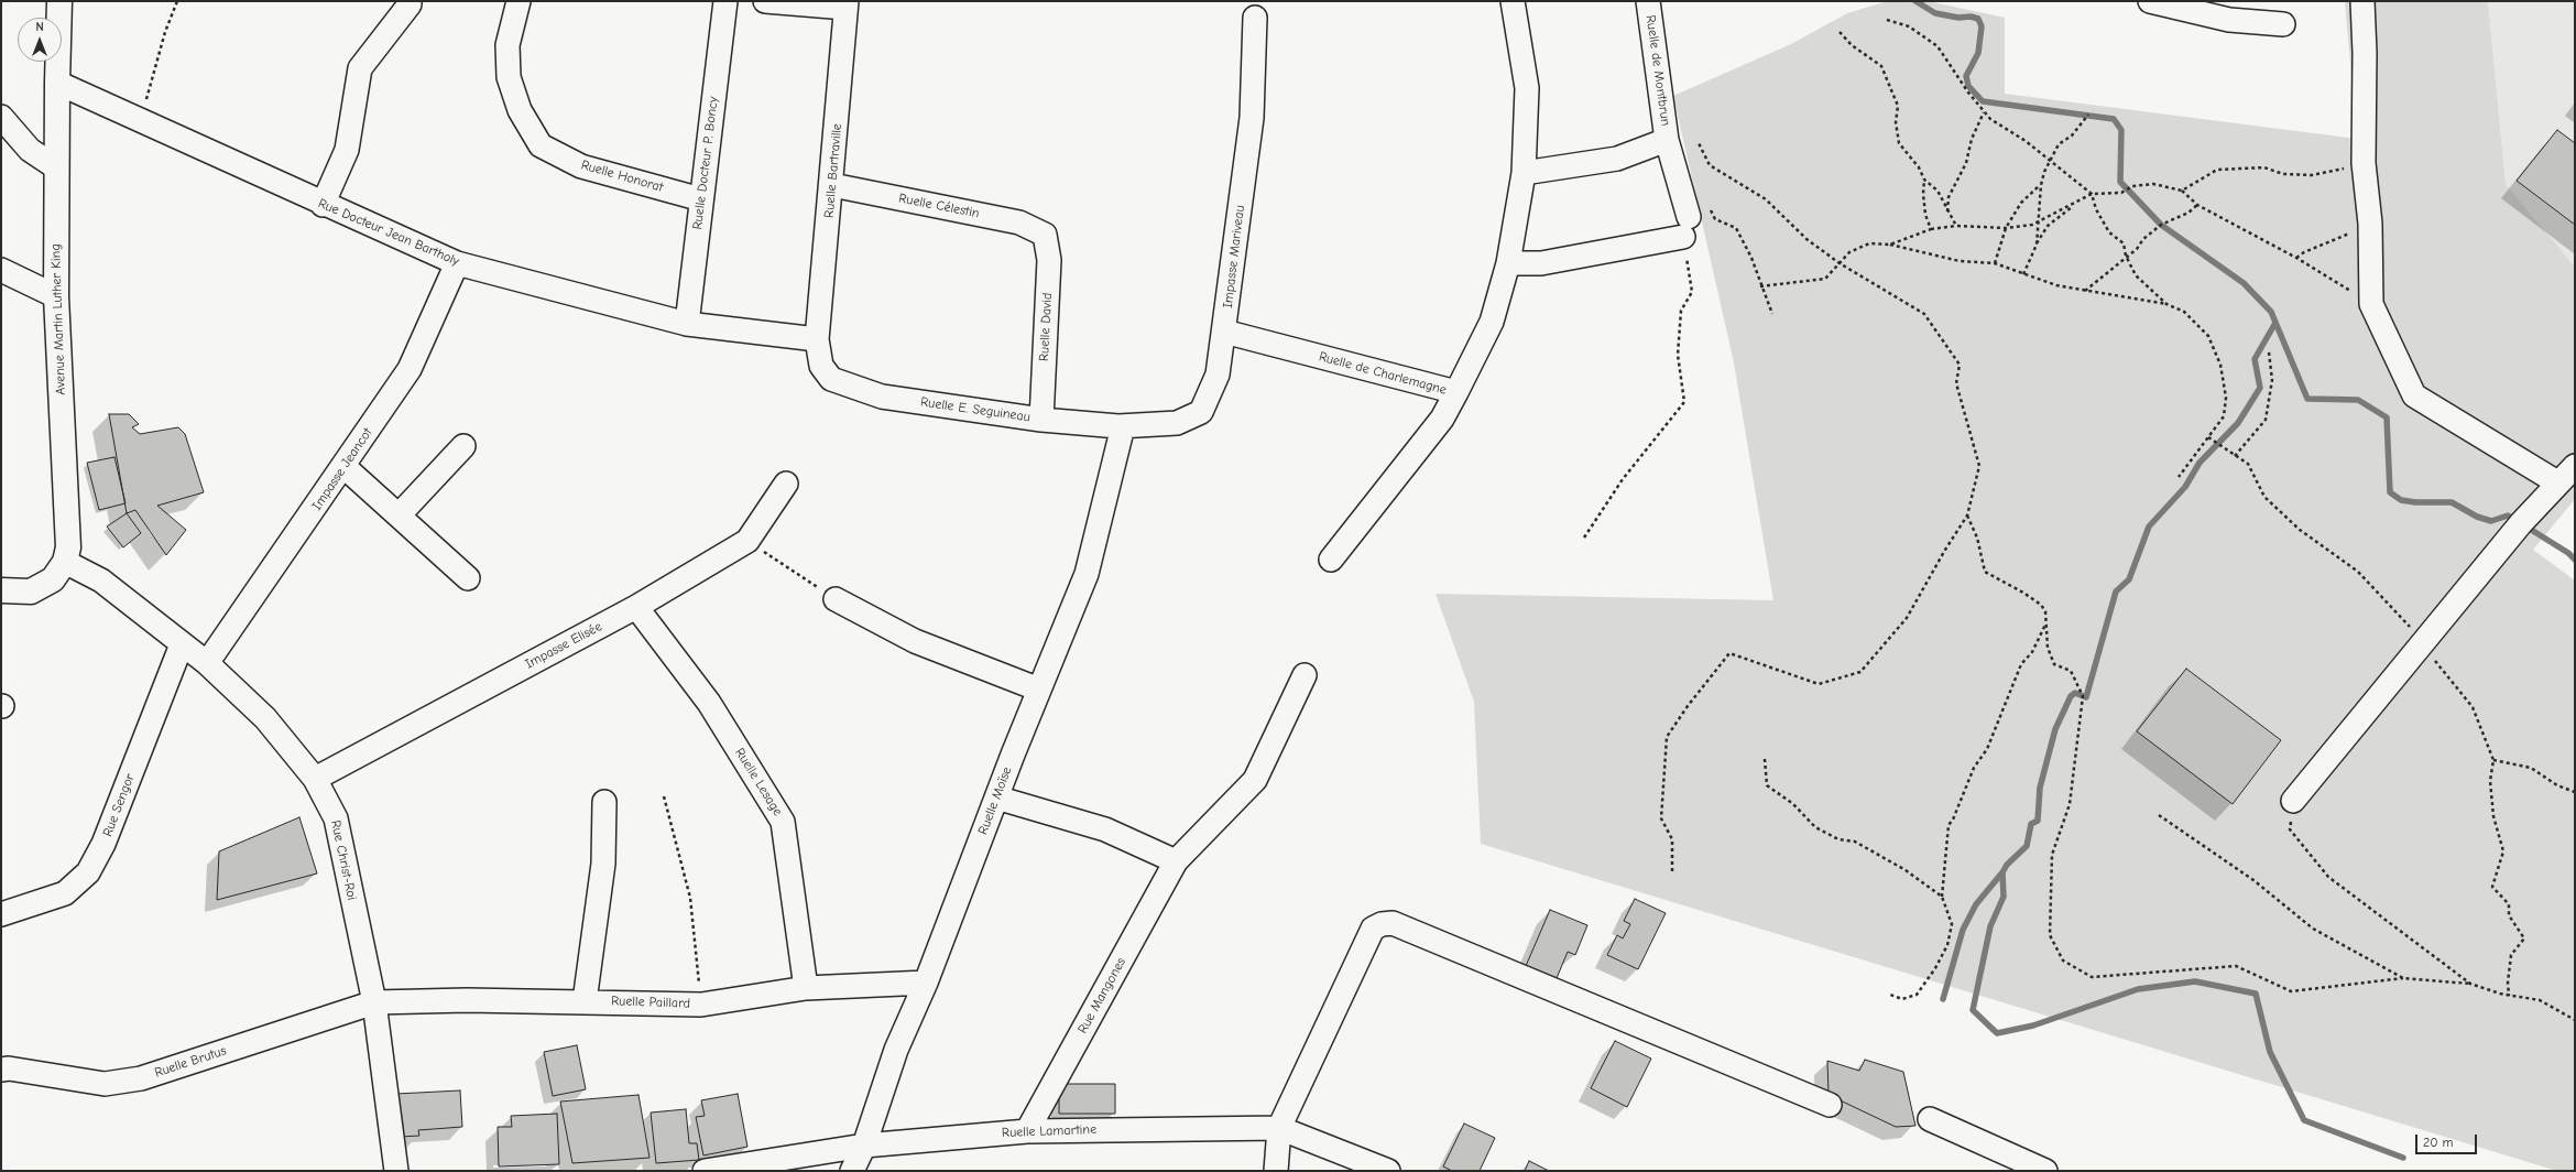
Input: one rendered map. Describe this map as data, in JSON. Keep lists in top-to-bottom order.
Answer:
{
  "streets": {
    "main road": ["Avenue Martin Luther King"],
    "street": [
      "Ruelle de Montbrun",
      "Ruelle Docteur P. Boncy",
      "Ruelle Bartraville",
      "Ruelle Honorat",
      "Ruelle Célestin",
      "Rue Docteur Jean Bartholy",
      "Impasse Mariveau",
      "Ruelle David",
      "Ruelle de Charlemagne",
      "Ruelle E. Seguineau",
      "Impasse Jeancot",
      "Impasse Elisée",
      "Ruelle Lesage",
      "Ruelle Moïse",
      "Rue Sengor",
      "Rue Christ-Roi",
      "Rue Mangones",
      "Ruelle Paillard",
      "Ruelle Brutus",
      "Ruelle Lamartine"
    ]
  },
  "crossings": [
    ["Ruelle Docteur P. Boncy", "Ruelle Honorat"],
    ["Ruelle Docteur P. Boncy", "Rue Docteur Jean Bartholy"],
    ["Ruelle Bartraville", "Ruelle Célestin"],
    ["Ruelle Bartraville", "Rue Docteur Jean Bartholy"],
    ["Ruelle Bartraville", "Ruelle E. Seguineau"],
    ["Ruelle Célestin", "Ruelle David"],
    ["Rue Docteur Jean Bartholy", "Avenue Martin Luther King"],
    ["Rue Docteur Jean Bartholy", "Impasse Jeancot"],
    ["Impasse Mariveau", "Ruelle de Charlemagne"],
    ["Impasse Mariveau", "Ruelle E. Seguineau"],
    ["Impasse Mariveau", "Ruelle Moïse"],
    ["Avenue Martin Luther King", "Rue Christ-Roi"],
    ["Ruelle David", "Ruelle E. Seguineau"],
    ["Ruelle E. Seguineau", "Ruelle Moïse"],
    ["Impasse Jeancot", "Rue Christ-Roi"],
    ["Impasse Elisée", "Ruelle Lesage"],
    ["Impasse Elisée", "Rue Christ-Roi"],
    ["Ruelle Lesage", "Ruelle Paillard"],
    ["Ruelle Moïse", "Ruelle Paillard"],
    ["Ruelle Moïse", "Ruelle Lamartine"],
    ["Rue Sengor", "Rue Christ-Roi"],
    ["Rue Christ-Roi", "Ruelle Paillard"],
    ["Rue Christ-Roi", "Ruelle Brutus"],
    ["Rue Mangones", "Ruelle Lamartine"],
    ["Ruelle Paillard", "Ruelle Brutus"]
  ],
  "scale_bar": "20 m",
  "north": "top"
}
